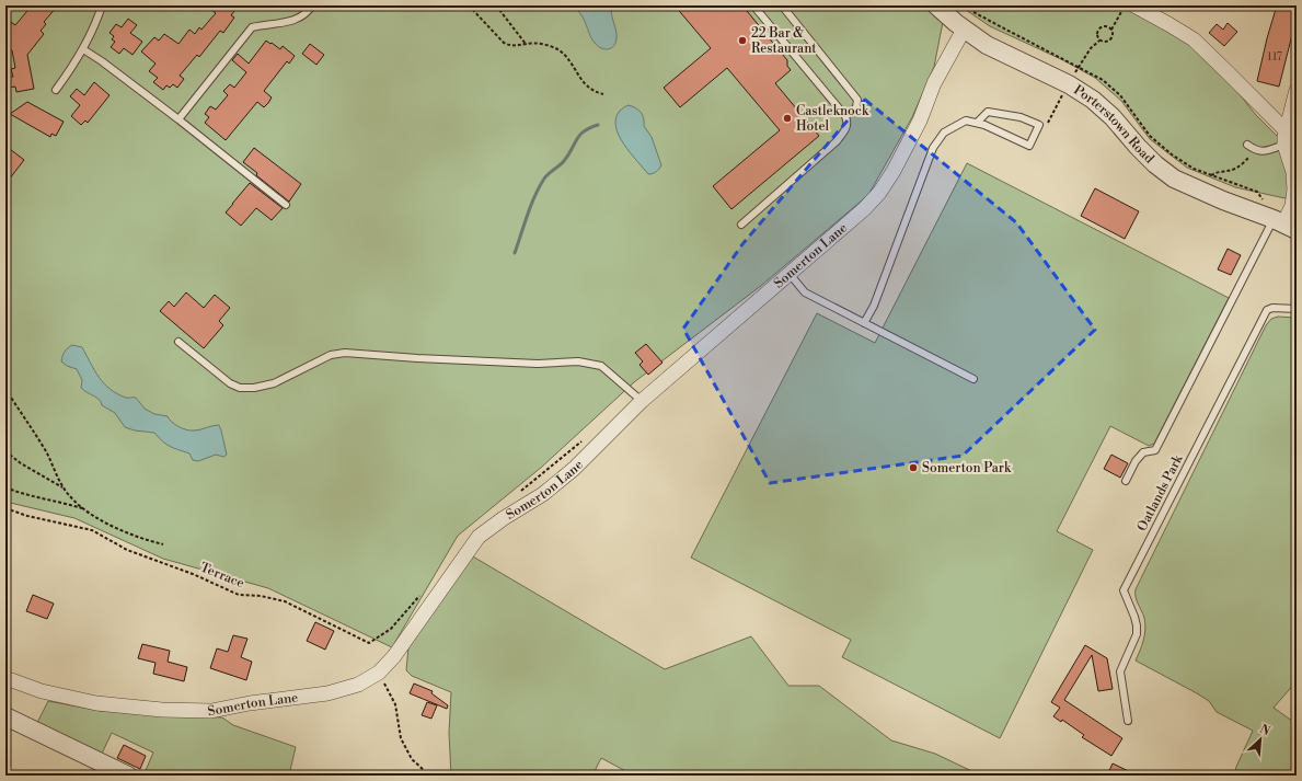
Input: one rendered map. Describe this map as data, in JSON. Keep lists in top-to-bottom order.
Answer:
{
  "streets": {
    "street": ["Porterstown Road", "Somerton Lane"],
    "lane": ["Oatlands Park"],
    "path": ["Terrace"]
  },
  "crossings": [
    ["Porterstown Road", "Somerton Lane"]
  ],
  "places": ["22 Bar & Restaurant", "Castleknock Hotel", "Somerton Park"],
  "house_numbers": ["117"],
  "north": "top right"
}
